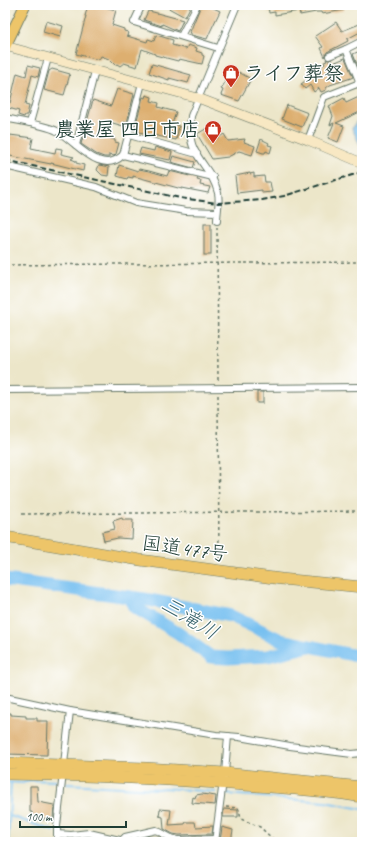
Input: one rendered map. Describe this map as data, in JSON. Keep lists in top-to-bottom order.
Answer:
{
  "streets": {
    "highway": ["国道477号"]
  },
  "water": ["三滝川"],
  "places": {
    "shop": ["ライフ葬祭", "農業屋 四日市店"]
  },
  "scale_bar": "100 m"
}
